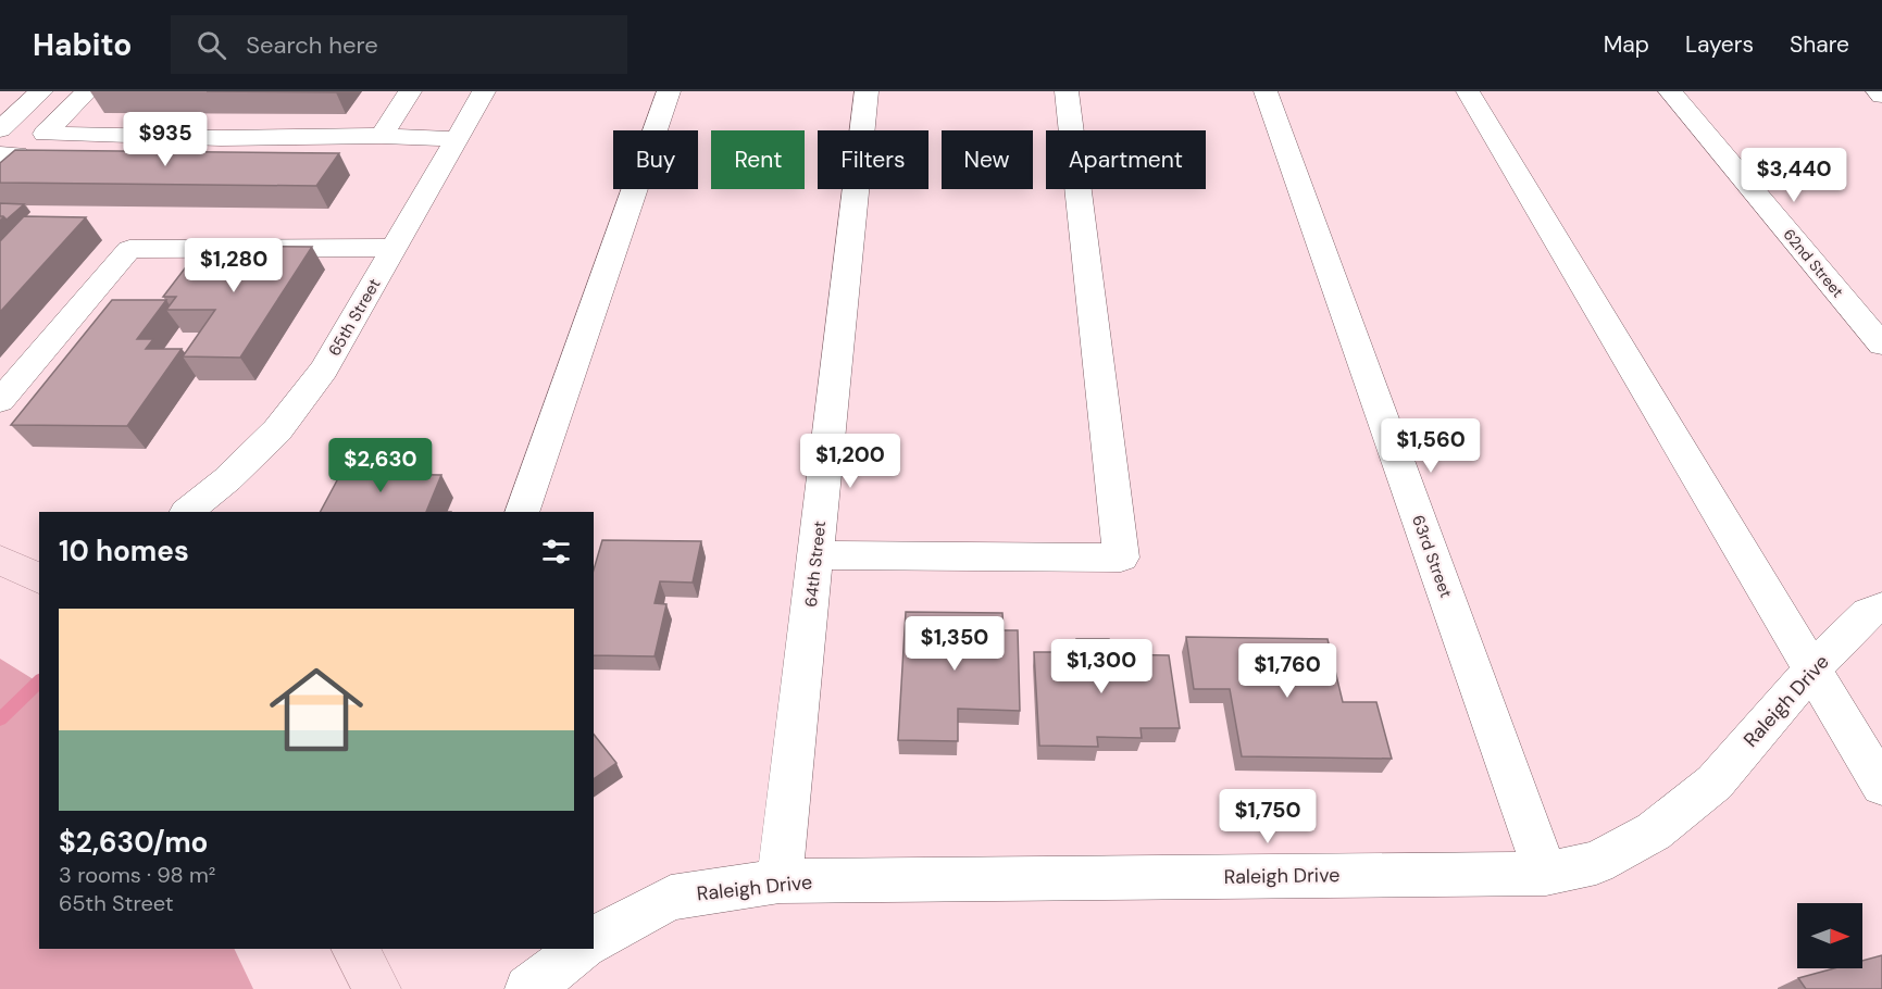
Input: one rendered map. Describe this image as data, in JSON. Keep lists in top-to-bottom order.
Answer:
{
  "streets": {
    "street": [
      "62nd Street",
      "65th Street",
      "63rd Street",
      "64th Street",
      "Raleigh Drive"
    ]
  },
  "crossings": [
    ["63rd Street", "Raleigh Drive"],
    ["64th Street", "Raleigh Drive"]
  ],
  "north": "right",
  "page": {
    "header": "Habito",
    "search": "Search here",
    "nav": ["Map", "Layers", "Share"],
    "price": [
      "$935",
      "$3,440",
      "$1,280",
      "$1,560",
      "$1,200",
      "$2,630",
      "$1,350",
      "$1,300",
      "$1,760",
      "$1,750"
    ],
    "chip": [
      "Buy",
      "Rent",
      "Filters",
      "New",
      "Apartment"
    ],
    "heading": "10 homes",
    "list": [
      {
        "name": "$2,630/mo",
        "note": "3 rooms · 98 m² · 65th Street"
      }
    ]
  }
}
